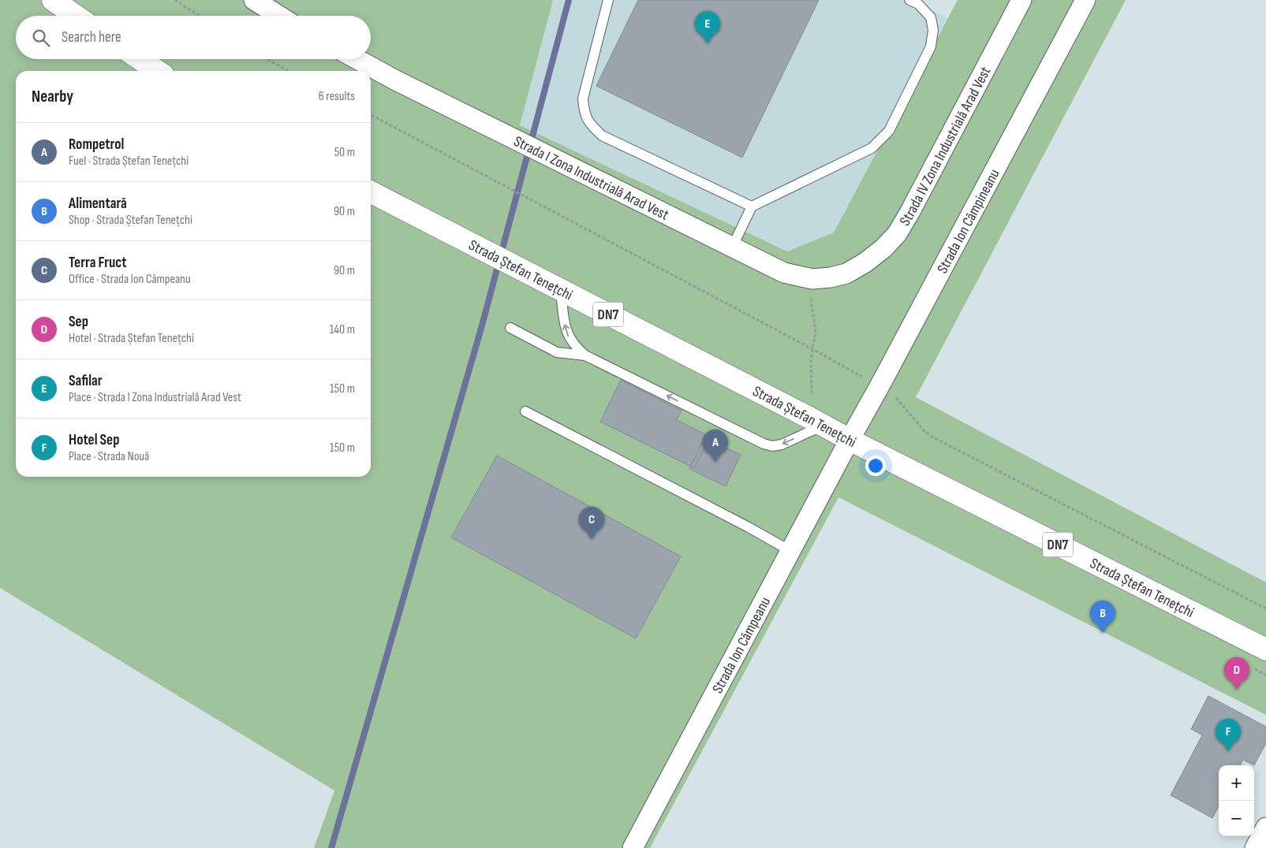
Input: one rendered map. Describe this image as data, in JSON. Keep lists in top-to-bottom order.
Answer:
{
  "streets": {
    "highway": ["Strada Ștefan Tenețchi", "DN7"],
    "street": [
      "Strada IV Zona Industrială Arad Vest",
      "Strada I Zona Industrială Arad Vest",
      "Strada Ion Câmpineanu",
      "Strada Ion Câmpeanu"
    ]
  },
  "crossings": [
    ["Strada IV Zona Industrială Arad Vest", "Strada I Zona Industrială Arad Vest"],
    ["Strada Ion Câmpineanu", "Strada Ștefan Tenețchi"],
    ["Strada Ion Câmpineanu", "Strada Ion Câmpeanu"],
    ["Strada Ștefan Tenețchi", "Strada Ion Câmpeanu"]
  ],
  "page": {
    "pins": [
      "E",
      "A",
      "C",
      "B",
      "D",
      "F"
    ],
    "search": "Search here",
    "heading": ["Nearby", "6 results"],
    "list": [
      {
        "mark": "A",
        "name": "Rompetrol",
        "note": "Fuel · Strada Ștefan Tenețchi",
        "value": "50 m"
      },
      {
        "mark": "B",
        "name": "Alimentară",
        "note": "Shop · Strada Ștefan Tenețchi",
        "value": "90 m"
      },
      {
        "mark": "C",
        "name": "Terra Fruct",
        "note": "Office · Strada Ion Câmpeanu",
        "value": "90 m"
      },
      {
        "mark": "D",
        "name": "Sep",
        "note": "Hotel · Strada Ștefan Tenețchi",
        "value": "140 m"
      },
      {
        "mark": "E",
        "name": "Safilar",
        "note": "Place · Strada I Zona Industrială Arad Vest",
        "value": "150 m"
      },
      {
        "mark": "F",
        "name": "Hotel Sep",
        "note": "Place · Strada Nouă",
        "value": "150 m"
      }
    ],
    "map_buttons": ["+", "−"]
  }
}
